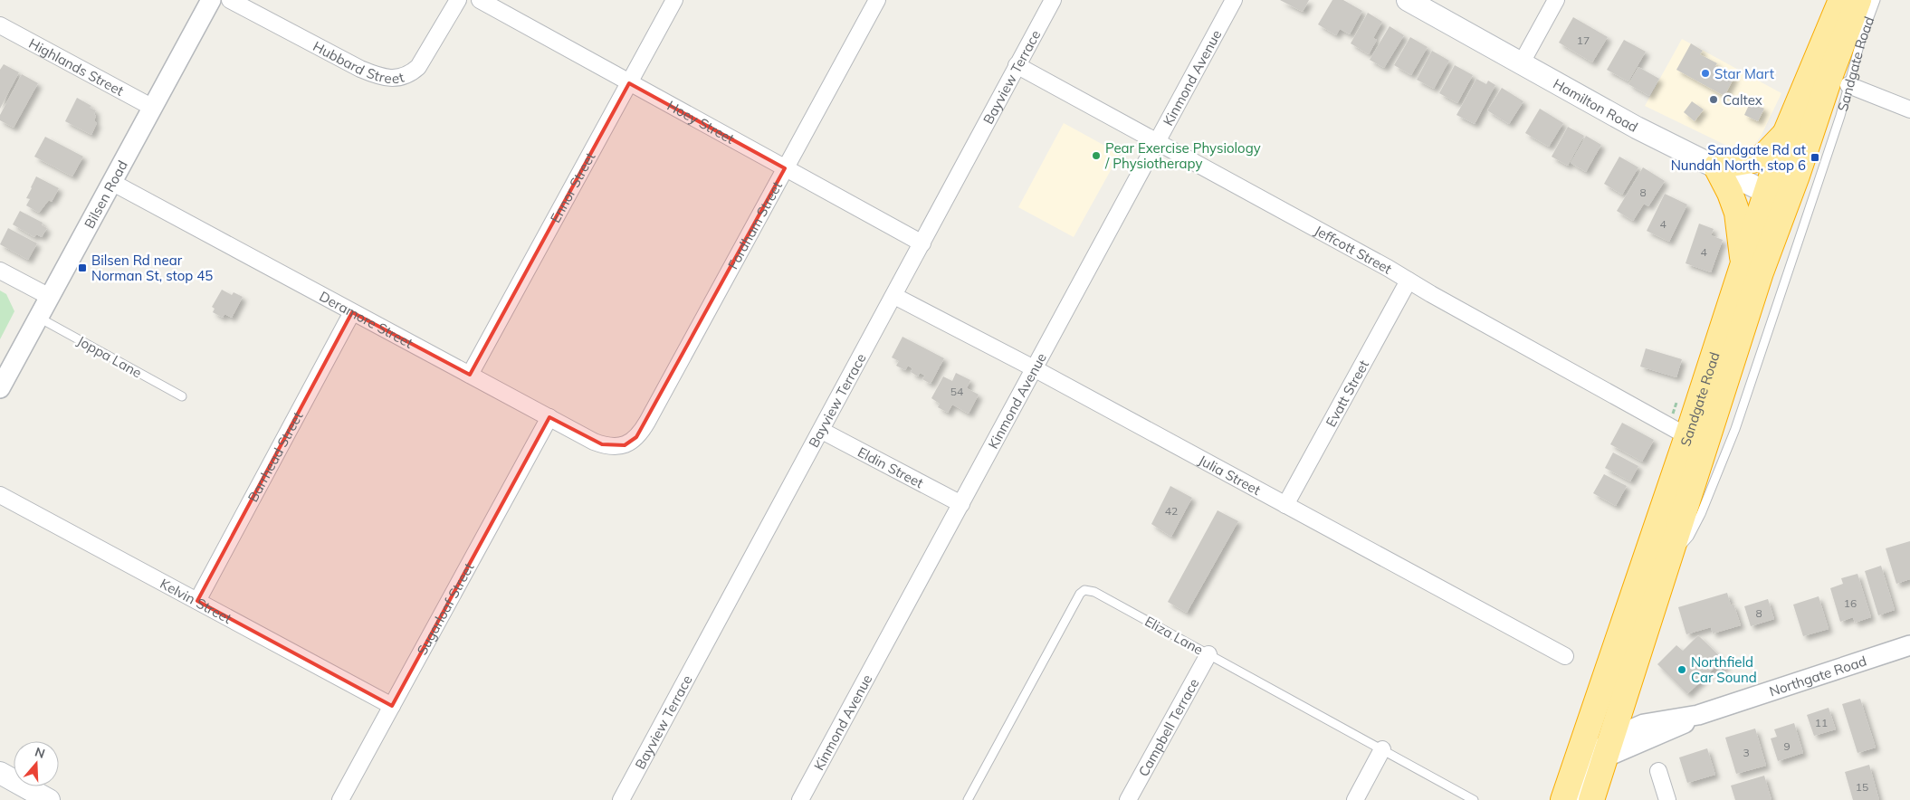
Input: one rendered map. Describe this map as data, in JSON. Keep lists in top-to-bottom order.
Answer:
{
  "streets": {
    "highway": ["Sandgate Road"],
    "main road": ["Hamilton Road"],
    "street": [
      "Hubbard Street",
      "Highlands Street",
      "Bayview Terrace",
      "Kinmond Avenue",
      "Hoey Street",
      "Ennor Street",
      "Bilsen Road",
      "Fordham Street",
      "Jeffcott Street",
      "Deramore Street",
      "Evatt Street",
      "Barrhead Street",
      "Eldin Street",
      "Julia Street",
      "Kelvin Street",
      "Sugarloaf Street",
      "Northgate Road",
      "Campbell Terrace"
    ],
    "lane": ["Joppa Lane", "Eliza Lane"]
  },
  "crossings": [
    ["Sandgate Road", "Hamilton Road"],
    ["Sandgate Road", "Jeffcott Street"],
    ["Sandgate Road", "Northgate Road"],
    ["Highlands Street", "Bilsen Road"],
    ["Bayview Terrace", "Hoey Street"],
    ["Bayview Terrace", "Jeffcott Street"],
    ["Bayview Terrace", "Eldin Street"],
    ["Bayview Terrace", "Julia Street"],
    ["Kinmond Avenue", "Jeffcott Street"],
    ["Kinmond Avenue", "Eldin Street"],
    ["Kinmond Avenue", "Julia Street"],
    ["Hoey Street", "Ennor Street"],
    ["Hoey Street", "Fordham Street"],
    ["Ennor Street", "Deramore Street"],
    ["Bilsen Road", "Deramore Street"],
    ["Bilsen Road", "Joppa Lane"],
    ["Fordham Street", "Deramore Street"],
    ["Jeffcott Street", "Evatt Street"],
    ["Deramore Street", "Barrhead Street"],
    ["Deramore Street", "Sugarloaf Street"],
    ["Evatt Street", "Julia Street"],
    ["Barrhead Street", "Kelvin Street"],
    ["Kelvin Street", "Sugarloaf Street"],
    ["Eliza Lane", "Campbell Terrace"]
  ],
  "places": {
    "other": [
      "Star Mart",
      "Caltex",
      "Pear Exercise Physiology / Physiotherapy",
      "Northfield Car Sound"
    ],
    "transit": ["Sandgate Rd at Nundah North, stop 6", "Bilsen Rd near Norman St, stop 45"]
  },
  "house_numbers": [
    "17",
    "8",
    "4",
    "4",
    "54",
    "42",
    "16",
    "8",
    "11",
    "9",
    "3",
    "15"
  ],
  "north": "top"
}
